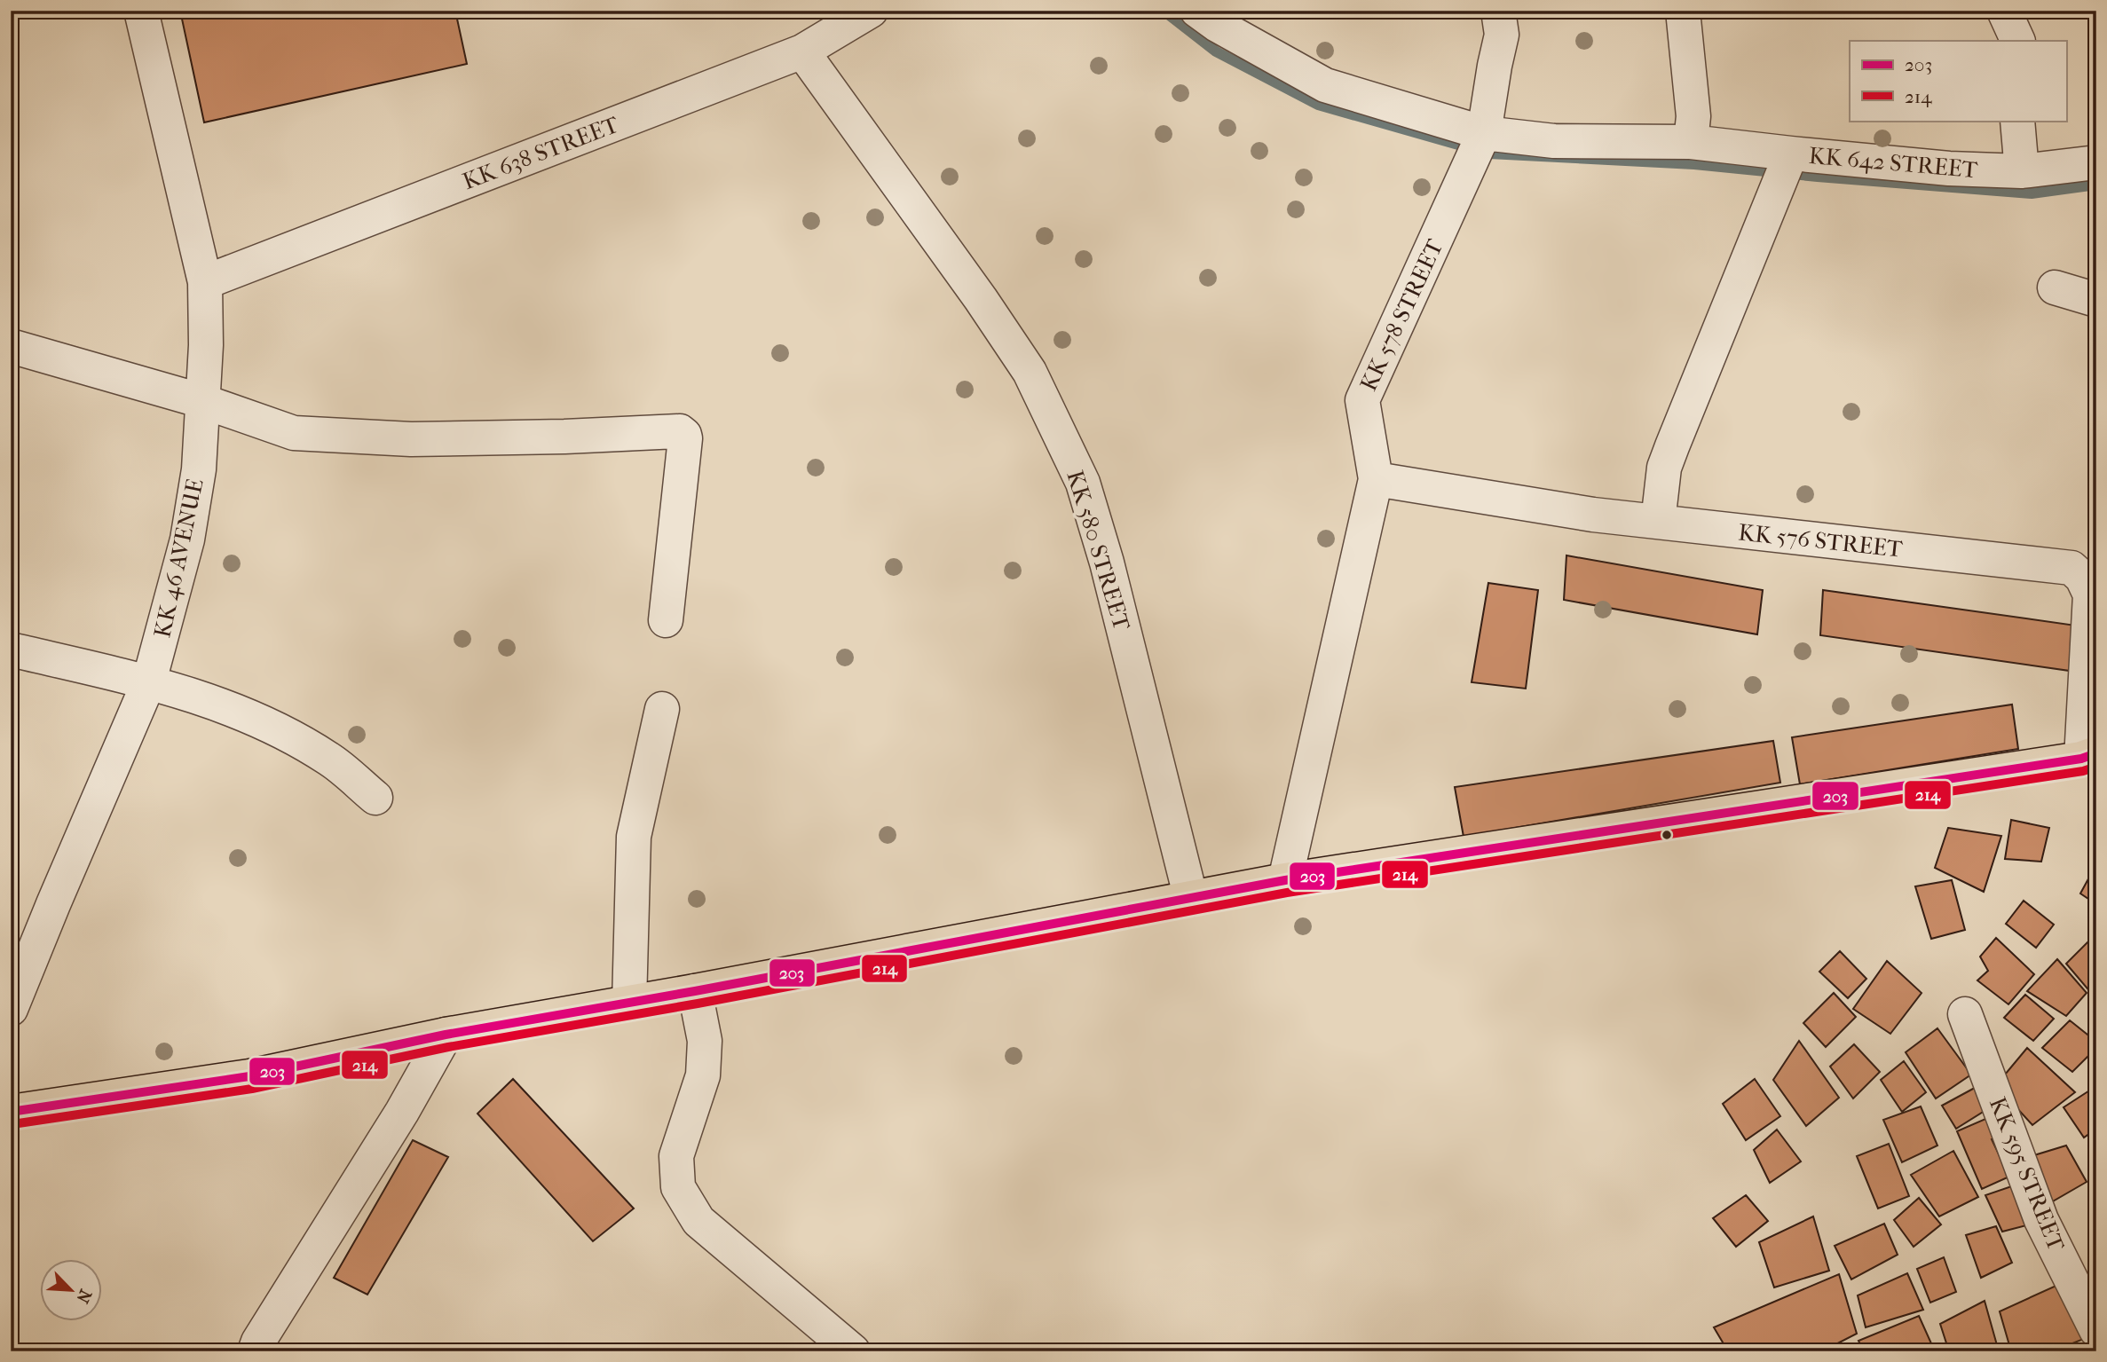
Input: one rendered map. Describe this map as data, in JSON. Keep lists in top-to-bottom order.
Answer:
{
  "streets": {
    "street": [
      "KK 638 STREET",
      "KK 642 STREET",
      "KK 578 STREET",
      "KK 576 STREET",
      "KK 580 STREET",
      "KK 46 AVENUE",
      "KK 595 STREET"
    ]
  },
  "crossings": [
    ["KK 638 STREET", "KK 580 STREET"],
    ["KK 638 STREET", "KK 46 AVENUE"],
    ["KK 642 STREET", "KK 578 STREET"],
    ["KK 578 STREET", "KK 576 STREET"]
  ],
  "lines": ["transit line 203", "transit line 214"],
  "legend": ["203", "214"],
  "north": "bottom right"
}
